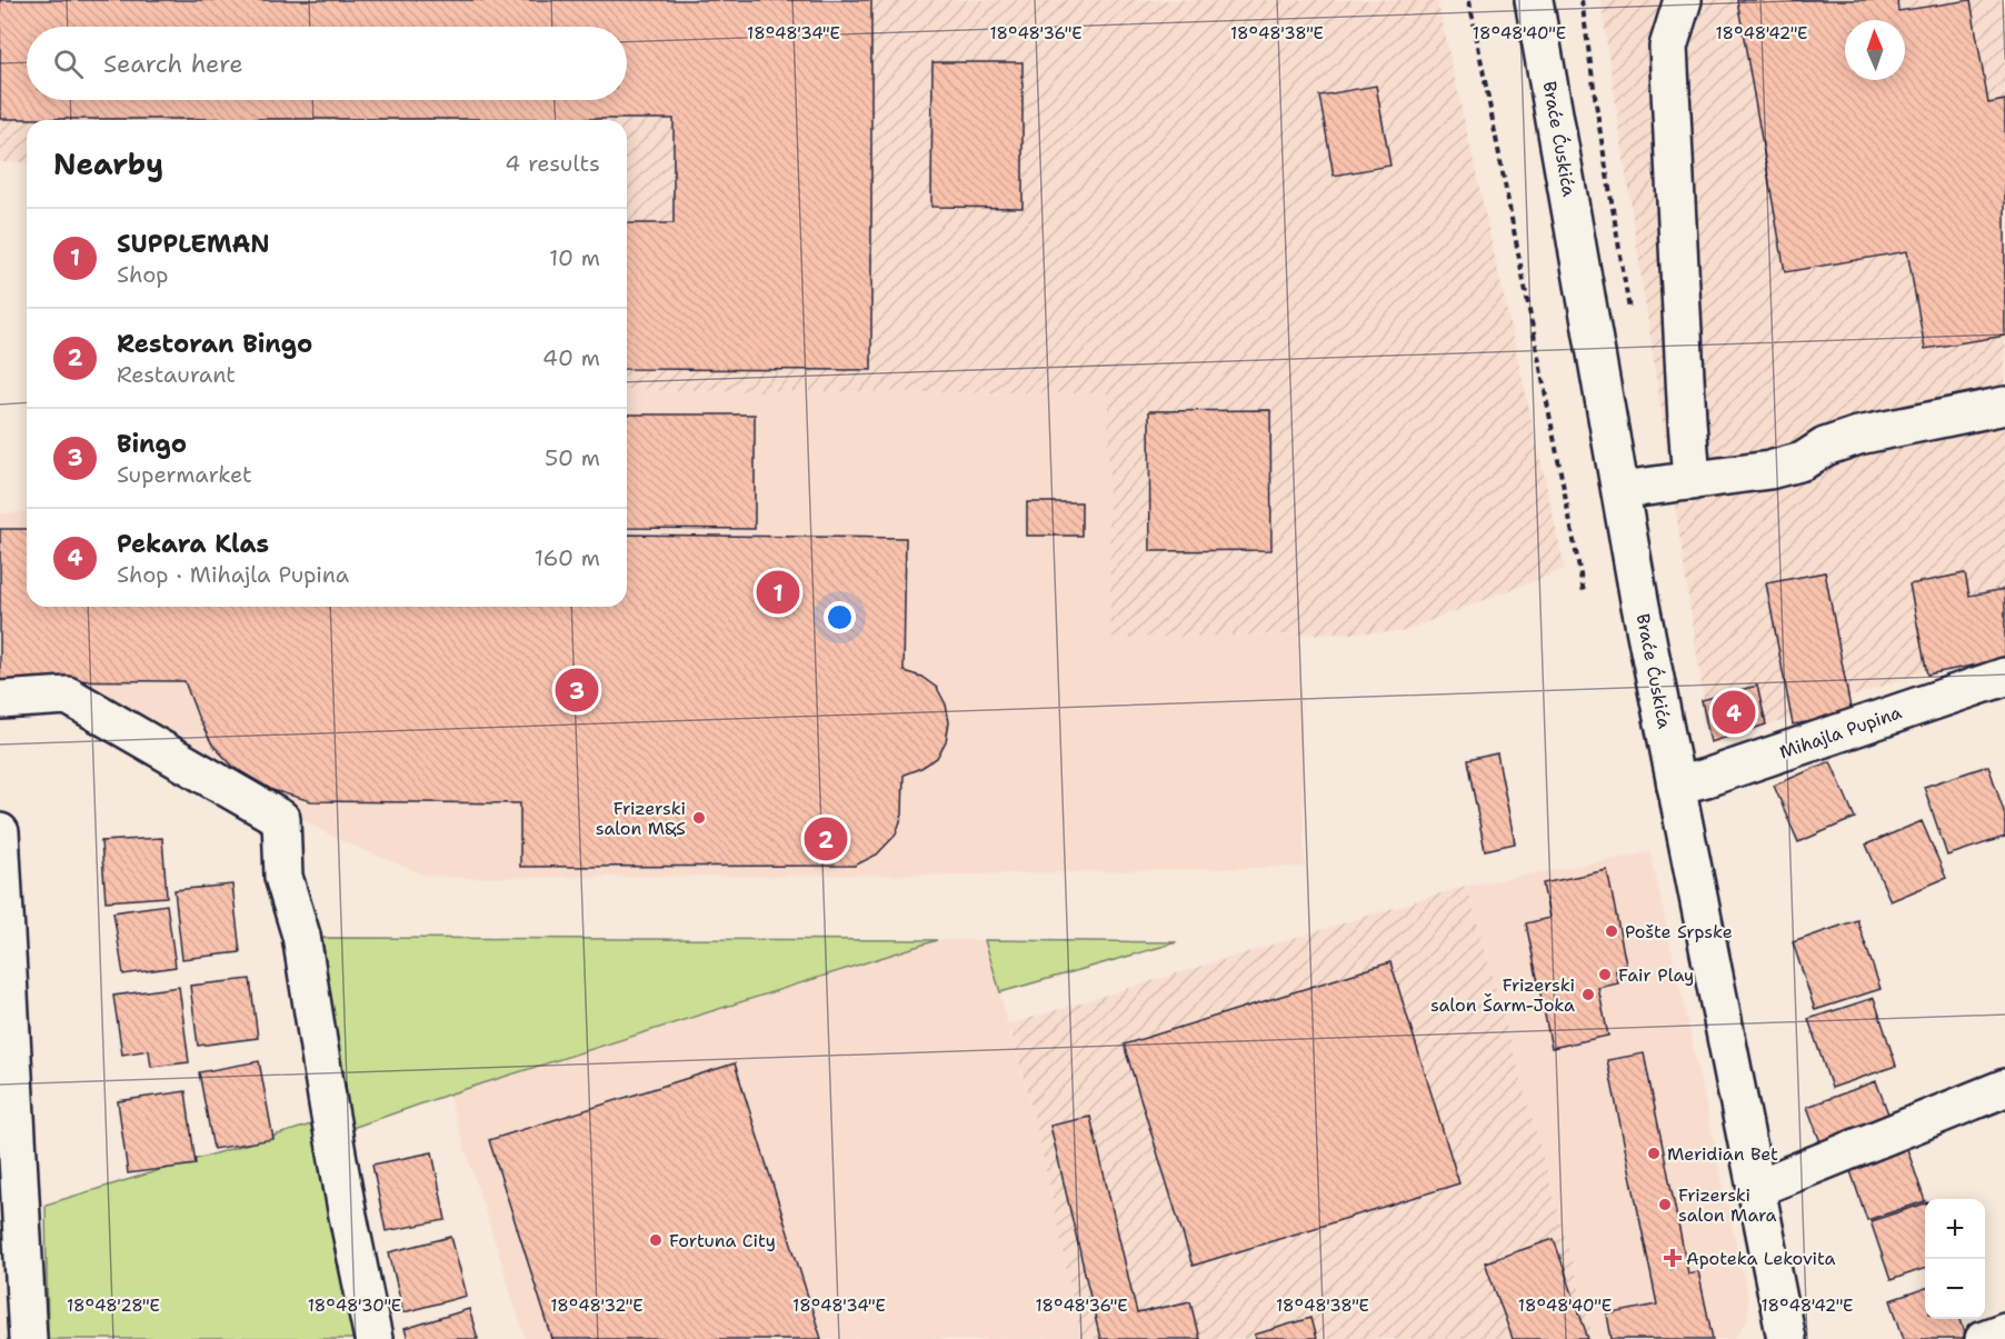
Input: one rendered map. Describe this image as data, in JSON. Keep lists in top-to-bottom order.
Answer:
{
  "streets": {
    "street": ["Braće Ćuskića", "Mihajla Pupina"]
  },
  "crossings": [
    ["Braće Ćuskića", "Mihajla Pupina"]
  ],
  "places": {
    "other": [
      "Frizerski salon M&S",
      "Pošte Srpske",
      "Fair Play",
      "Frizerski salon Šarm-Joka",
      "Meridian Bet",
      "Frizerski salon Mara",
      "Fortuna City"
    ],
    "health": ["Apoteka Lekovita"]
  },
  "north": "top",
  "page": {
    "search": "Search here",
    "heading": ["Nearby", "4 results"],
    "list": [
      {
        "mark": "1",
        "name": "SUPPLEMAN",
        "note": "Shop",
        "value": "10 m"
      },
      {
        "mark": "2",
        "name": "Restoran Bingo",
        "note": "Restaurant",
        "value": "40 m"
      },
      {
        "mark": "3",
        "name": "Bingo",
        "note": "Supermarket",
        "value": "50 m"
      },
      {
        "mark": "4",
        "name": "Pekara Klas",
        "note": "Shop · Mihajla Pupina",
        "value": "160 m"
      }
    ],
    "pins": [
      "1",
      "3",
      "4",
      "2"
    ],
    "map_buttons": ["+", "−"]
  },
  "coordinates": [
    "18°48'34\"E",
    "18°48'36\"E",
    "18°48'38\"E",
    "18°48'40\"E",
    "18°48'42\"E",
    "18°48'28\"E",
    "18°48'30\"E",
    "18°48'32\"E"
  ]
}
